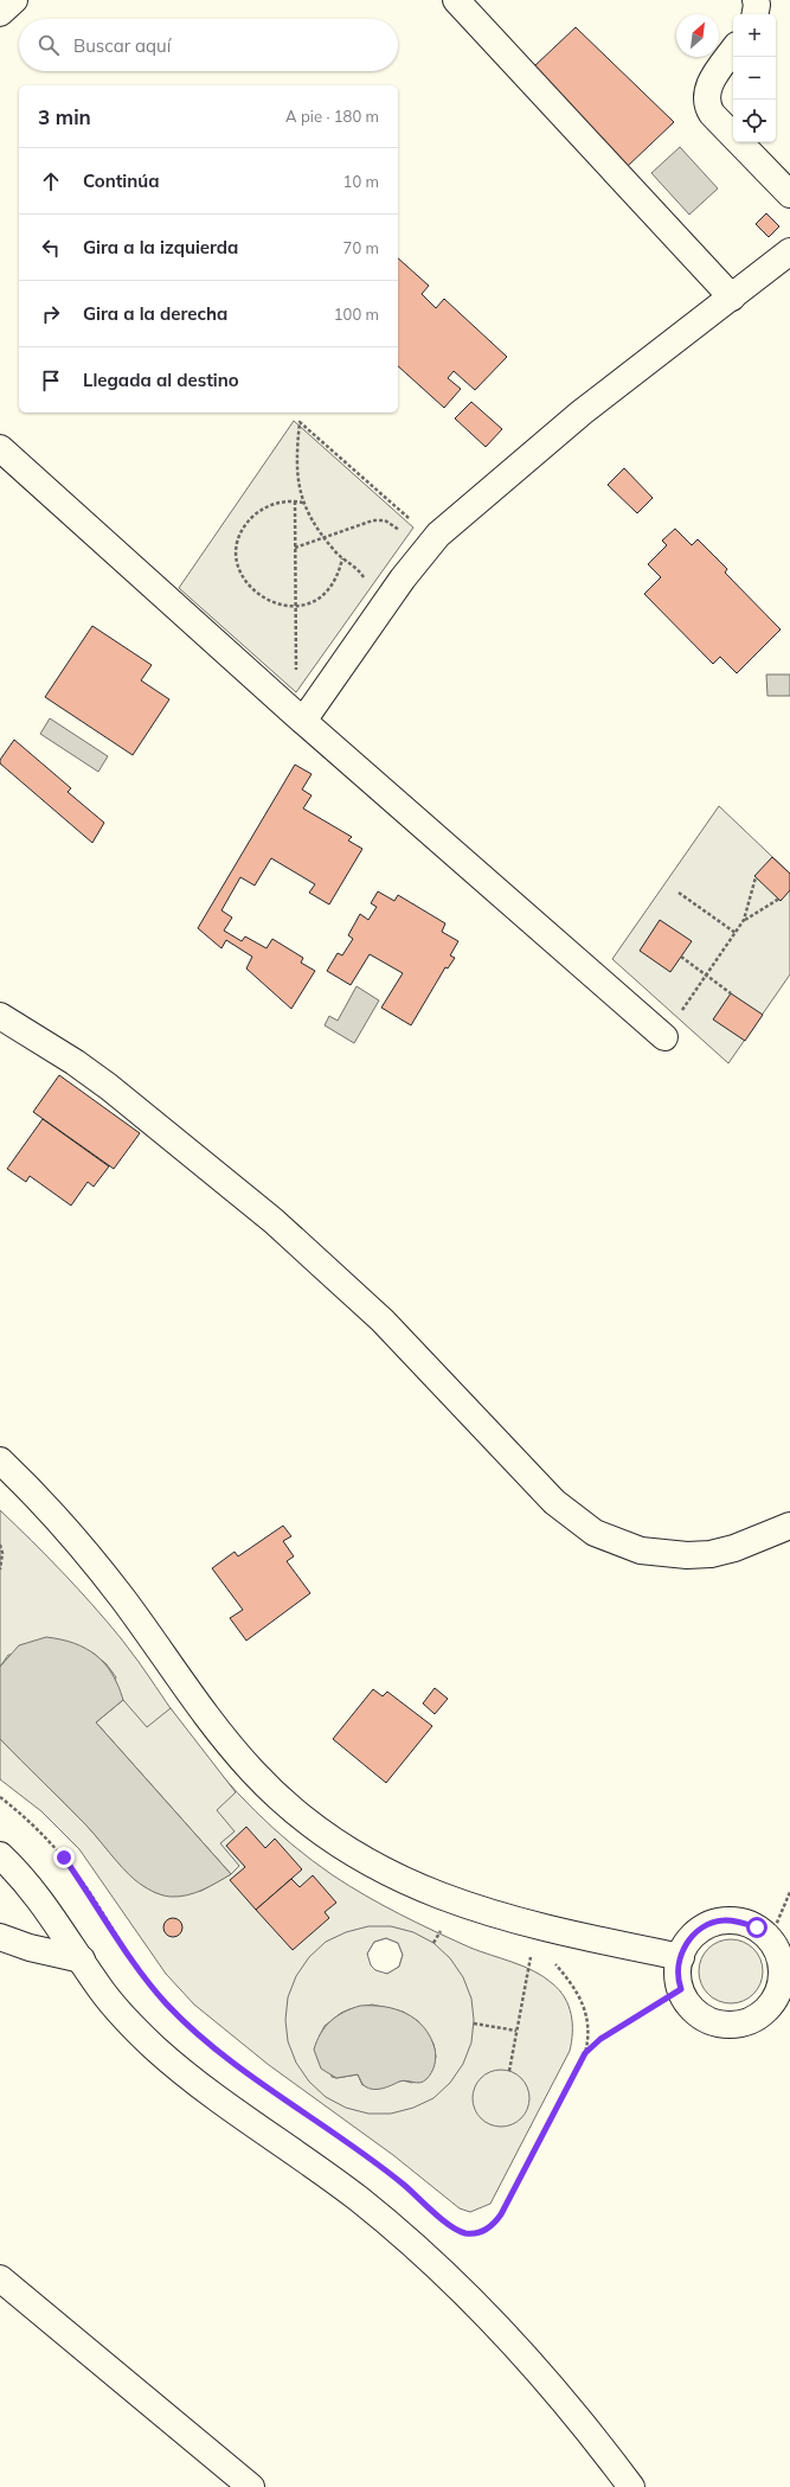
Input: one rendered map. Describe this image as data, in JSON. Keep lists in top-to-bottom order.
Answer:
{
  "north": "top right",
  "page": {
    "map_buttons": ["+", "−"],
    "search": "Buscar aquí",
    "heading": ["3 min", "A pie · 180 m"],
    "list": [
      ["Continúa", "10 m"],
      ["Gira a la izquierda", "70 m"],
      ["Gira a la derecha", "100 m"],
      "Llegada al destino"
    ]
  }
}
